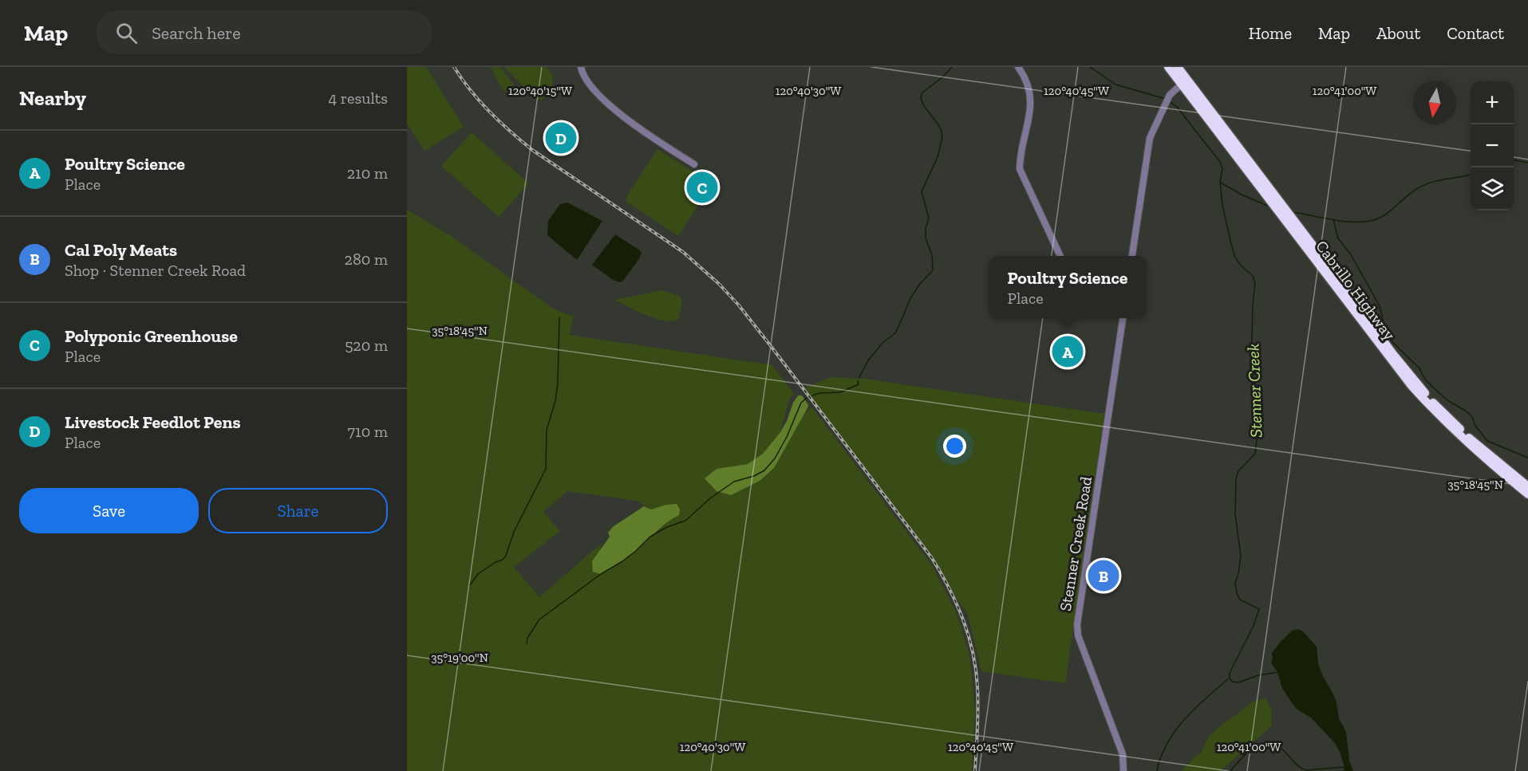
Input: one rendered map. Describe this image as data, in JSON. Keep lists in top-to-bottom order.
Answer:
{
  "streets": {
    "highway": ["Cabrillo Highway"],
    "street": ["Stenner Creek Road"]
  },
  "water": ["Stenner Creek"],
  "north": "bottom",
  "page": {
    "header": "Map",
    "search": "Search here",
    "nav": [
      "Home",
      "Map",
      "About",
      "Contact"
    ],
    "heading": ["Nearby", "4 results"],
    "map_buttons": ["+", "−"],
    "pins": [
      "D",
      "C",
      "A",
      "B"
    ],
    "list": [
      {
        "mark": "A",
        "name": "Poultry Science",
        "note": "Place",
        "value": "210 m"
      },
      {
        "mark": "B",
        "name": "Cal Poly Meats",
        "note": "Shop · Stenner Creek Road",
        "value": "280 m"
      },
      {
        "mark": "C",
        "name": "Polyponic Greenhouse",
        "note": "Place",
        "value": "520 m"
      },
      {
        "mark": "D",
        "name": "Livestock Feedlot Pens",
        "note": "Place",
        "value": "710 m"
      }
    ],
    "popup": ["Poultry Science", "Place"],
    "buttons": ["Save", "Share"]
  },
  "coordinates": [
    "120°40'15\"W",
    "120°40'30\"W",
    "120°40'45\"W",
    "120°41'00\"W",
    "35°18'45\"N",
    "35°19'00\"N"
  ]
}
